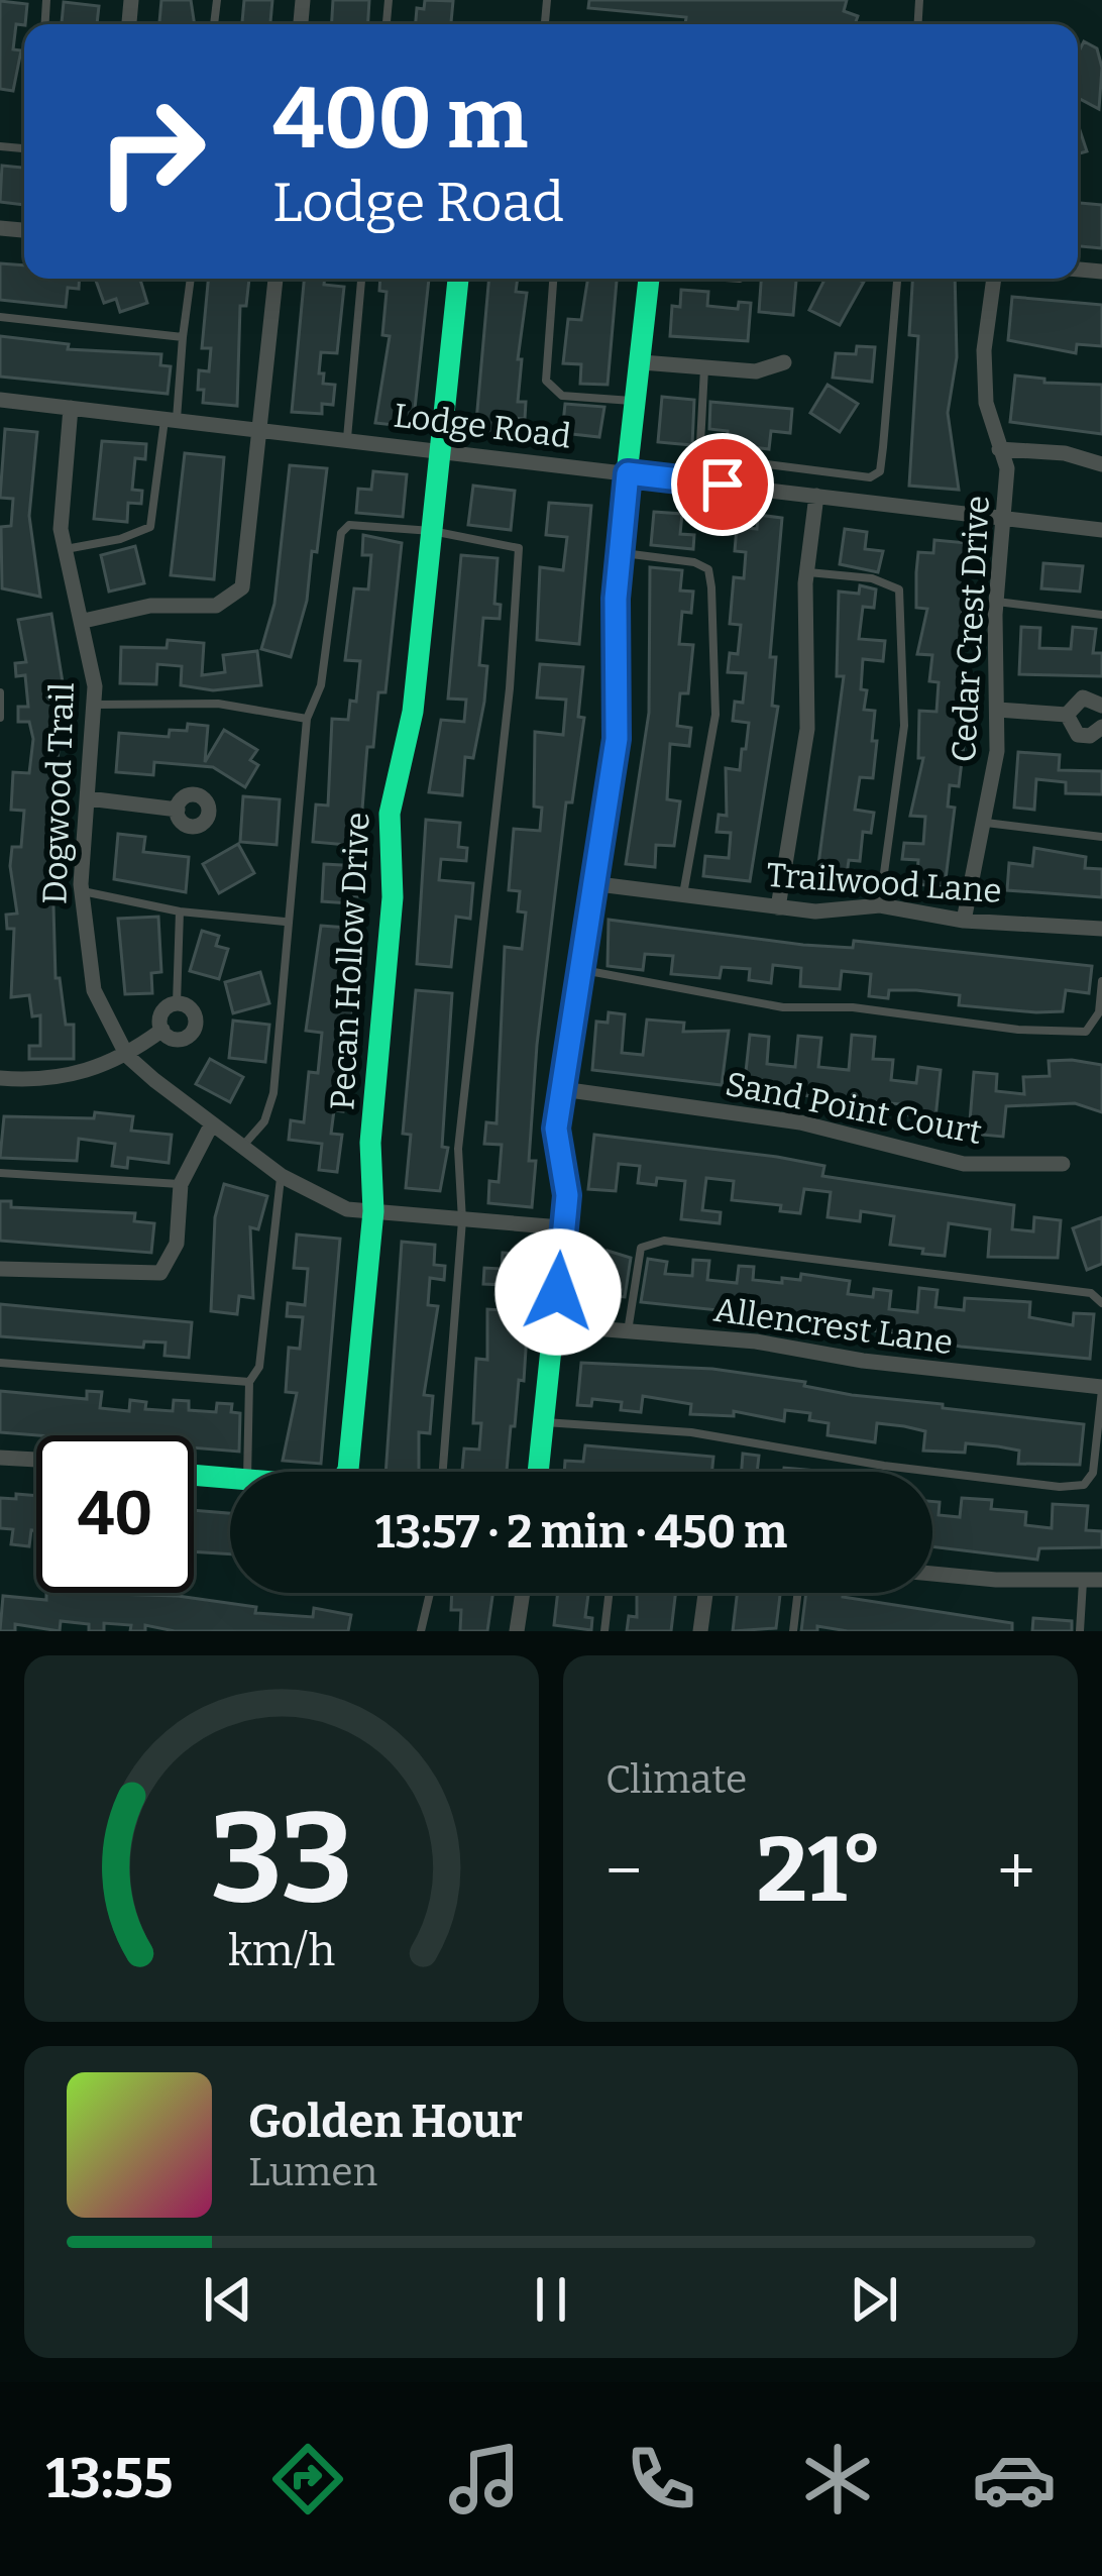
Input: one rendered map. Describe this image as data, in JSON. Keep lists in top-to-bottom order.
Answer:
{
  "streets": {
    "street": [
      "Lodge Road",
      "Cedar Crest Drive",
      "Dogwood Trail",
      "Trailwood Lane",
      "Pecan Hollow Drive",
      "Sand Point Court",
      "Allencrest Lane"
    ]
  },
  "crossings": [
    ["Lodge Road", "Cedar Crest Drive"],
    ["Lodge Road", "Dogwood Trail"],
    ["Lodge Road", "Pecan Hollow Drive"],
    ["Cedar Crest Drive", "Trailwood Lane"],
    ["Dogwood Trail", "Pecan Hollow Drive"]
  ],
  "page": {
    "turn": ["400 m", "Lodge Road"],
    "limit": "40",
    "trip": "13:57 · 2 min · 450 m",
    "tile": "Climate",
    "heat": ["−", "21°", "+"],
    "song": ["Golden Hour", "Lumen"],
    "tabs": "13:55",
    "gauge": ["33", "km/h"]
  }
}
